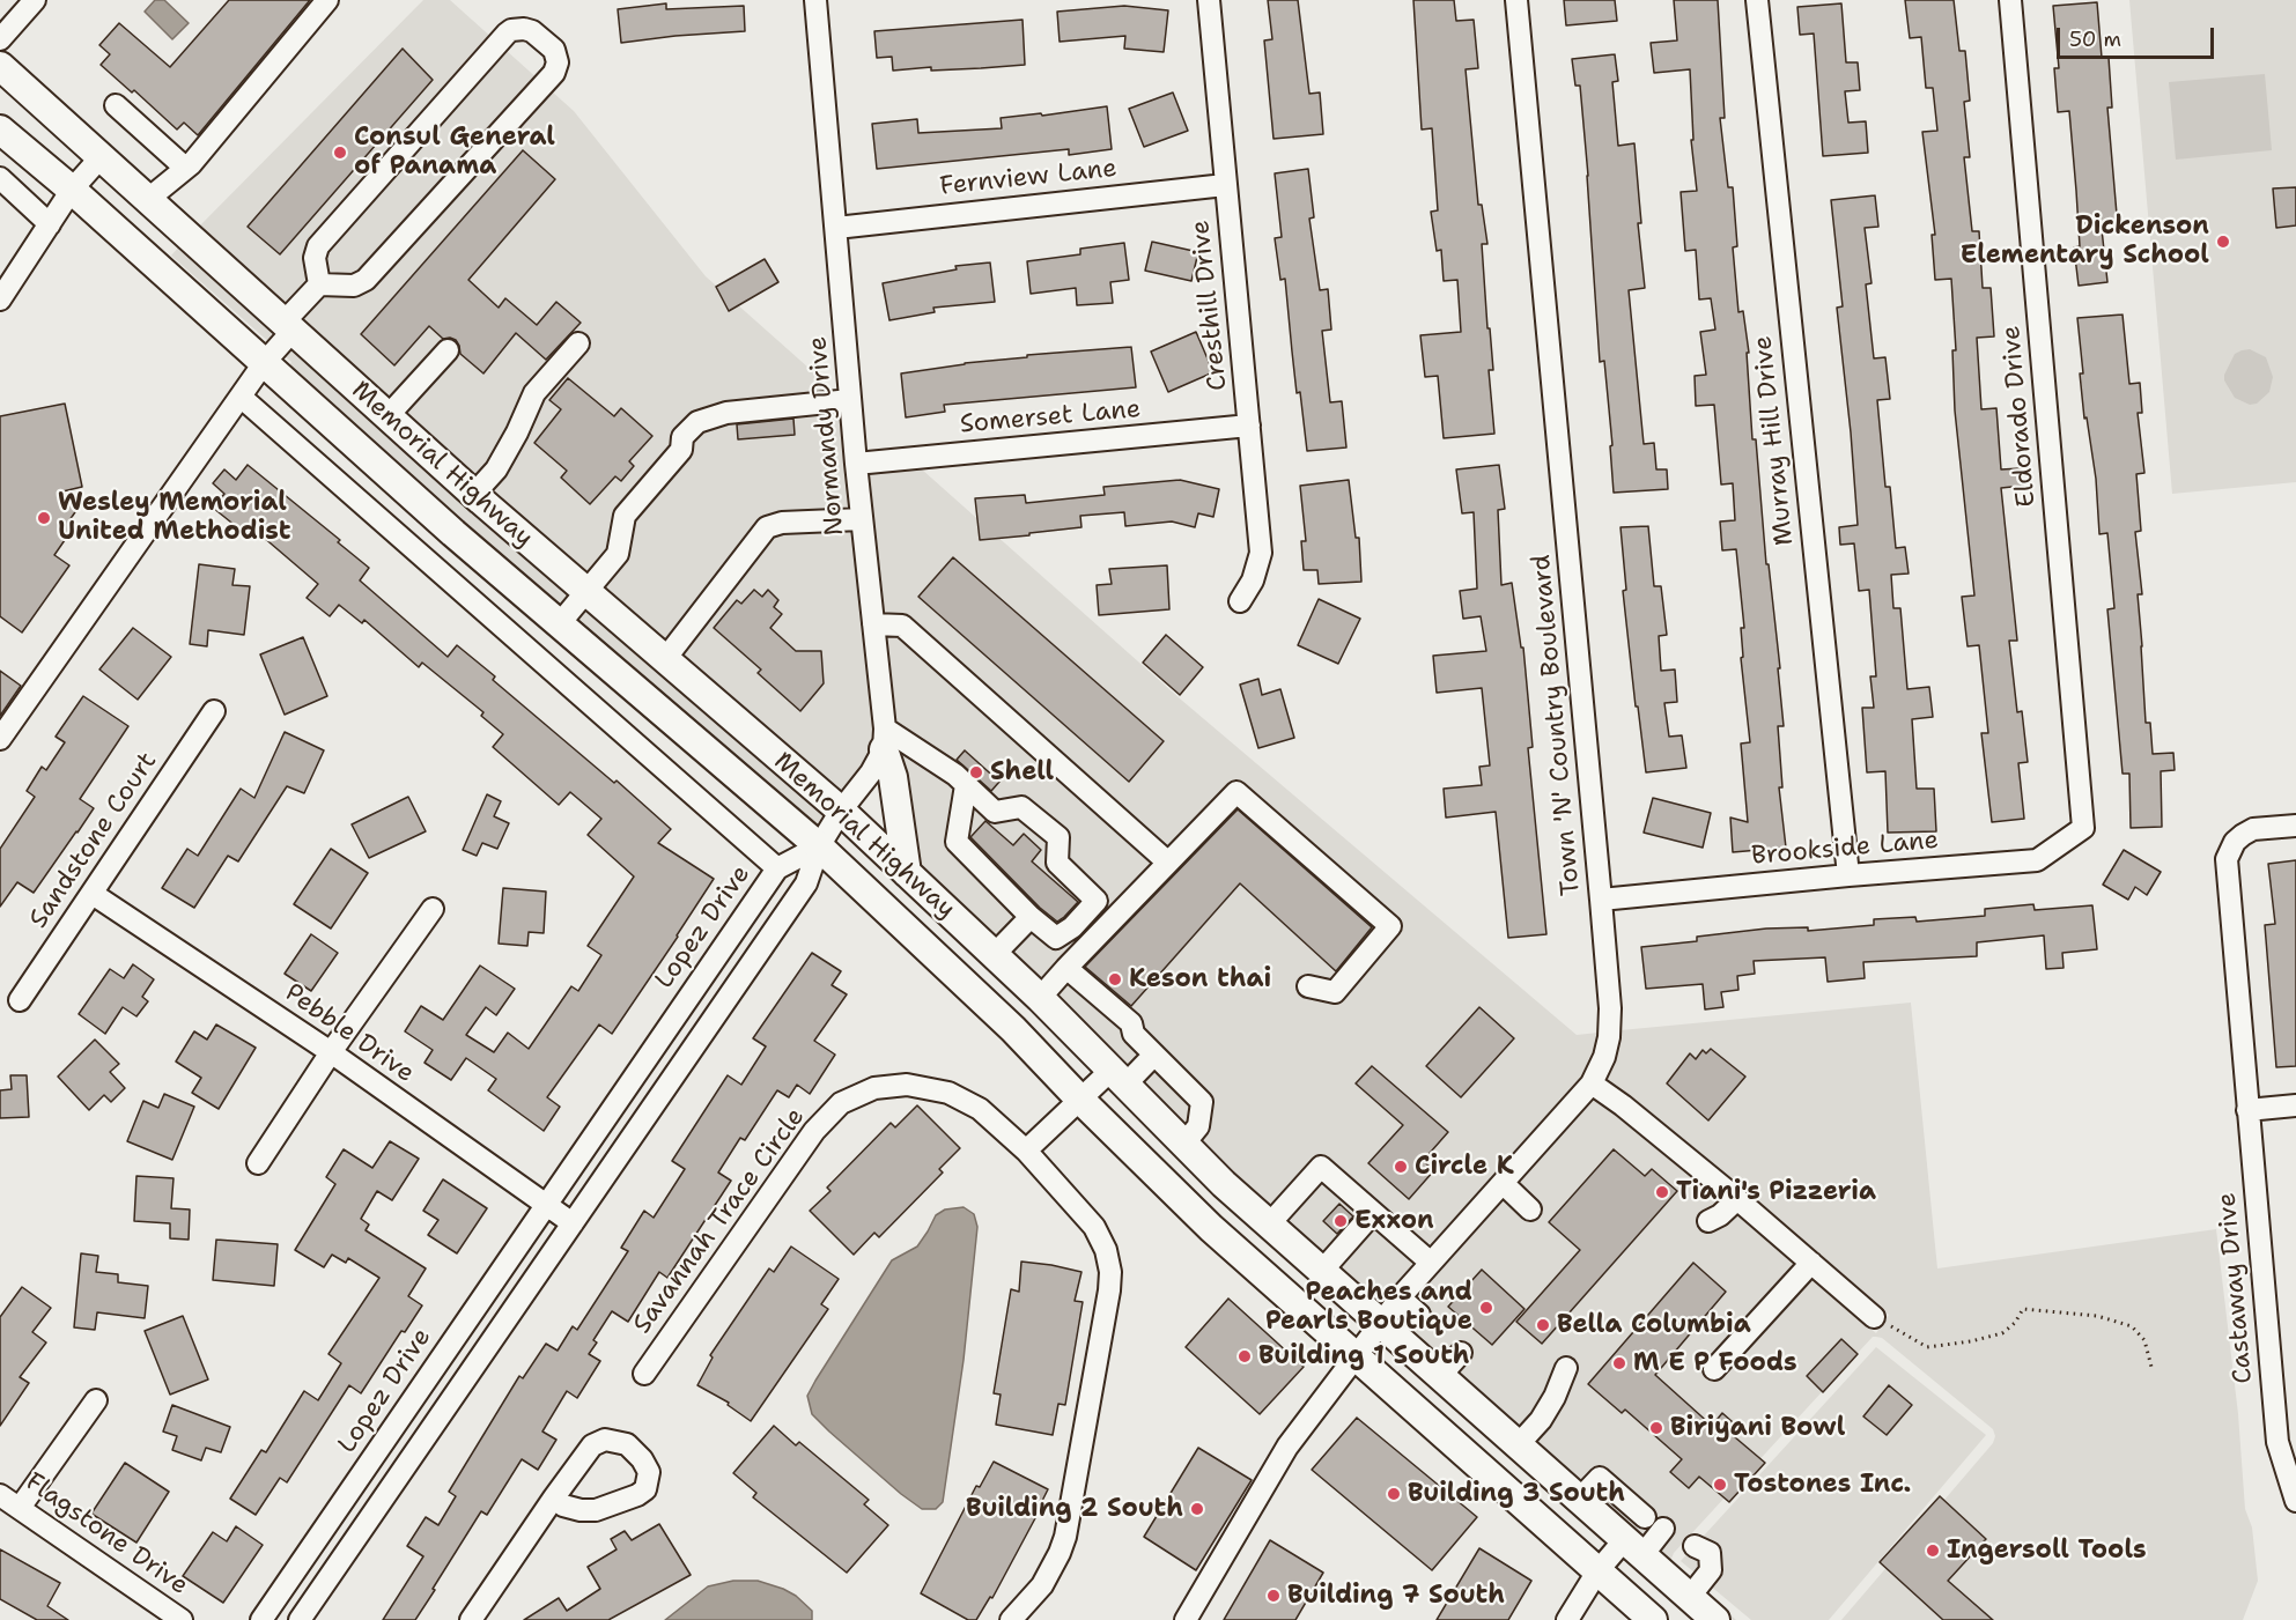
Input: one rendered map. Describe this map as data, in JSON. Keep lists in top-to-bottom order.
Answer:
{
  "streets": {
    "main road": ["Memorial Highway"],
    "street": [
      "Fernview Lane",
      "Cresthill Drive",
      "Eldorado Drive",
      "Somerset Lane",
      "Normandy Drive",
      "Murray Hill Drive",
      "Town 'N' Country Boulevard",
      "Sandstone Court",
      "Brookside Lane",
      "Lopez Drive",
      "Pebble Drive",
      "Savannah Trace Circle",
      "Castaway Drive",
      "Flagstone Drive"
    ]
  },
  "crossings": [
    ["Fernview Lane", "Cresthill Drive"],
    ["Fernview Lane", "Normandy Drive"],
    ["Cresthill Drive", "Somerset Lane"],
    ["Eldorado Drive", "Brookside Lane"],
    ["Somerset Lane", "Normandy Drive"],
    ["Murray Hill Drive", "Brookside Lane"],
    ["Memorial Highway", "Town 'N' Country Boulevard"],
    ["Memorial Highway", "Lopez Drive"],
    ["Town 'N' Country Boulevard", "Brookside Lane"],
    ["Sandstone Court", "Pebble Drive"],
    ["Lopez Drive", "Pebble Drive"]
  ],
  "places": [
    "Consul General of Panama",
    "Dickenson Elementary School",
    "Wesley Memorial United Methodist",
    "Shell",
    "Keson thai",
    "Circle K",
    "Tiani's Pizzeria",
    "Exxon",
    "Peaches and Pearls Boutique",
    "Bella Columbia",
    "Building 1 South",
    "M E P Foods",
    "Biriyani Bowl",
    "Tostones Inc.",
    "Building 3 South",
    "Building 2 South",
    "Ingersoll Tools",
    "Building 7 South"
  ],
  "scale_bar": "50 m"
}
